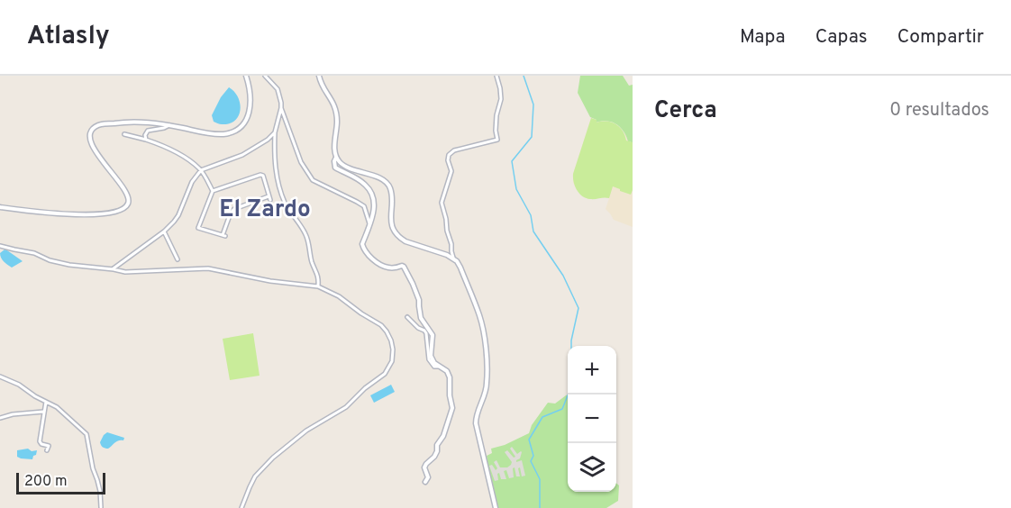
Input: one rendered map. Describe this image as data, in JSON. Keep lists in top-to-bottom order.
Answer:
{
  "districts": ["El Zardo"],
  "scale_bar": "200 m",
  "page": {
    "header": "Atlasly",
    "nav": ["Mapa", "Capas", "Compartir"],
    "heading": ["Cerca", "0 resultados"],
    "map_buttons": ["+", "−"],
    "scale": "200 m"
  }
}
